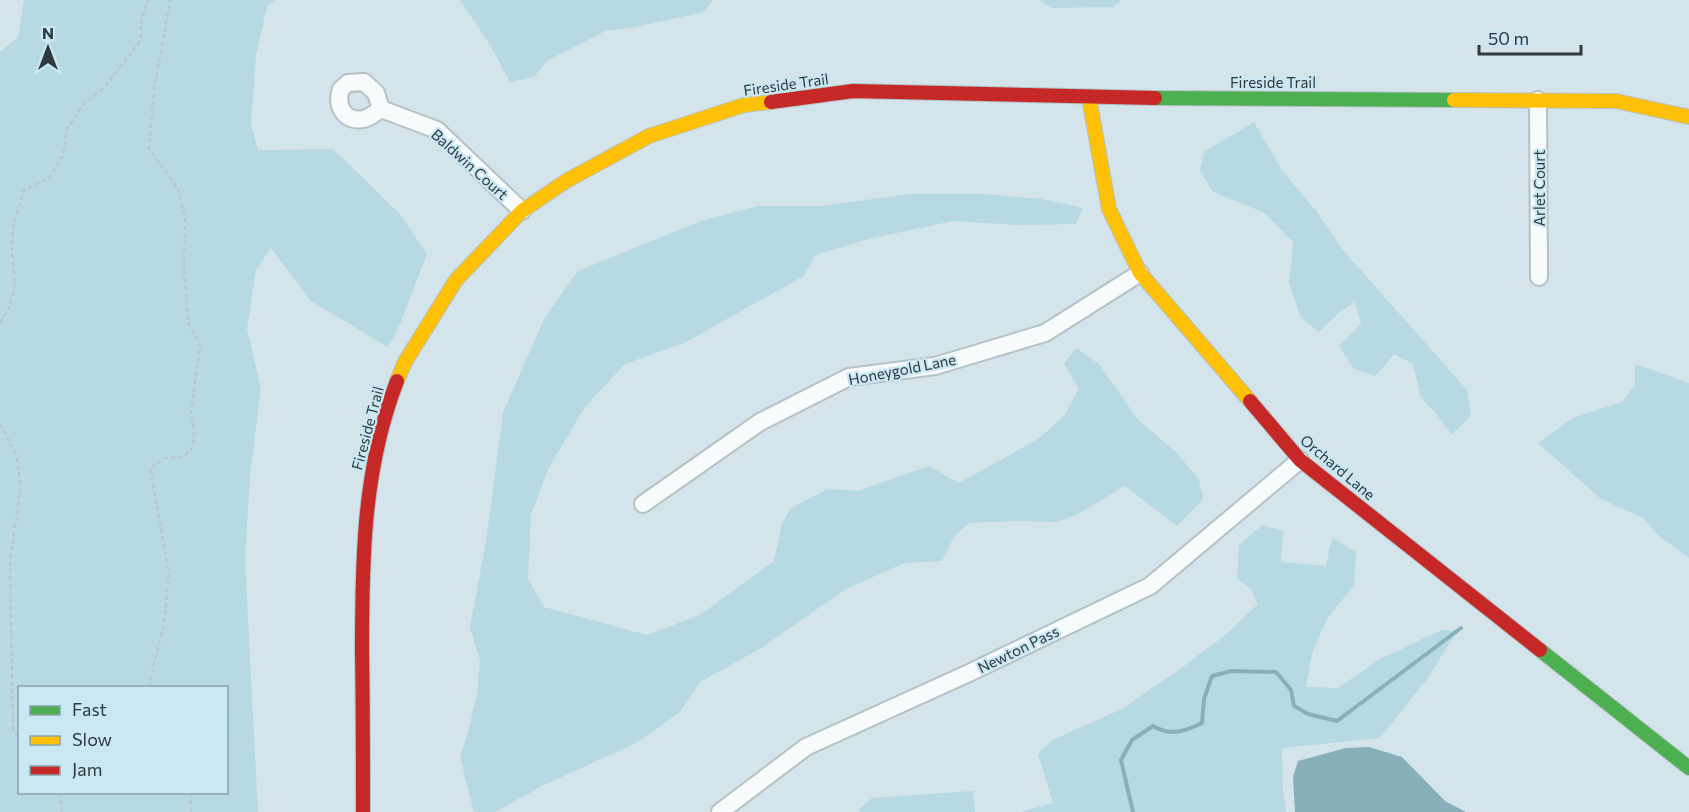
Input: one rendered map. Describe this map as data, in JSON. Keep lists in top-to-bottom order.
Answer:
{
  "streets": {
    "street": [
      "Fireside Trail",
      "Baldwin Court",
      "Arlet Court",
      "Honeygold Lane",
      "Orchard Lane",
      "Newton Pass"
    ]
  },
  "crossings": [
    ["Fireside Trail", "Baldwin Court"],
    ["Fireside Trail", "Arlet Court"],
    ["Fireside Trail", "Orchard Lane"],
    ["Honeygold Lane", "Orchard Lane"],
    ["Orchard Lane", "Newton Pass"]
  ],
  "legend": ["Fast", "Slow", "Jam"],
  "scale_bar": "50 m",
  "north": "top"
}
